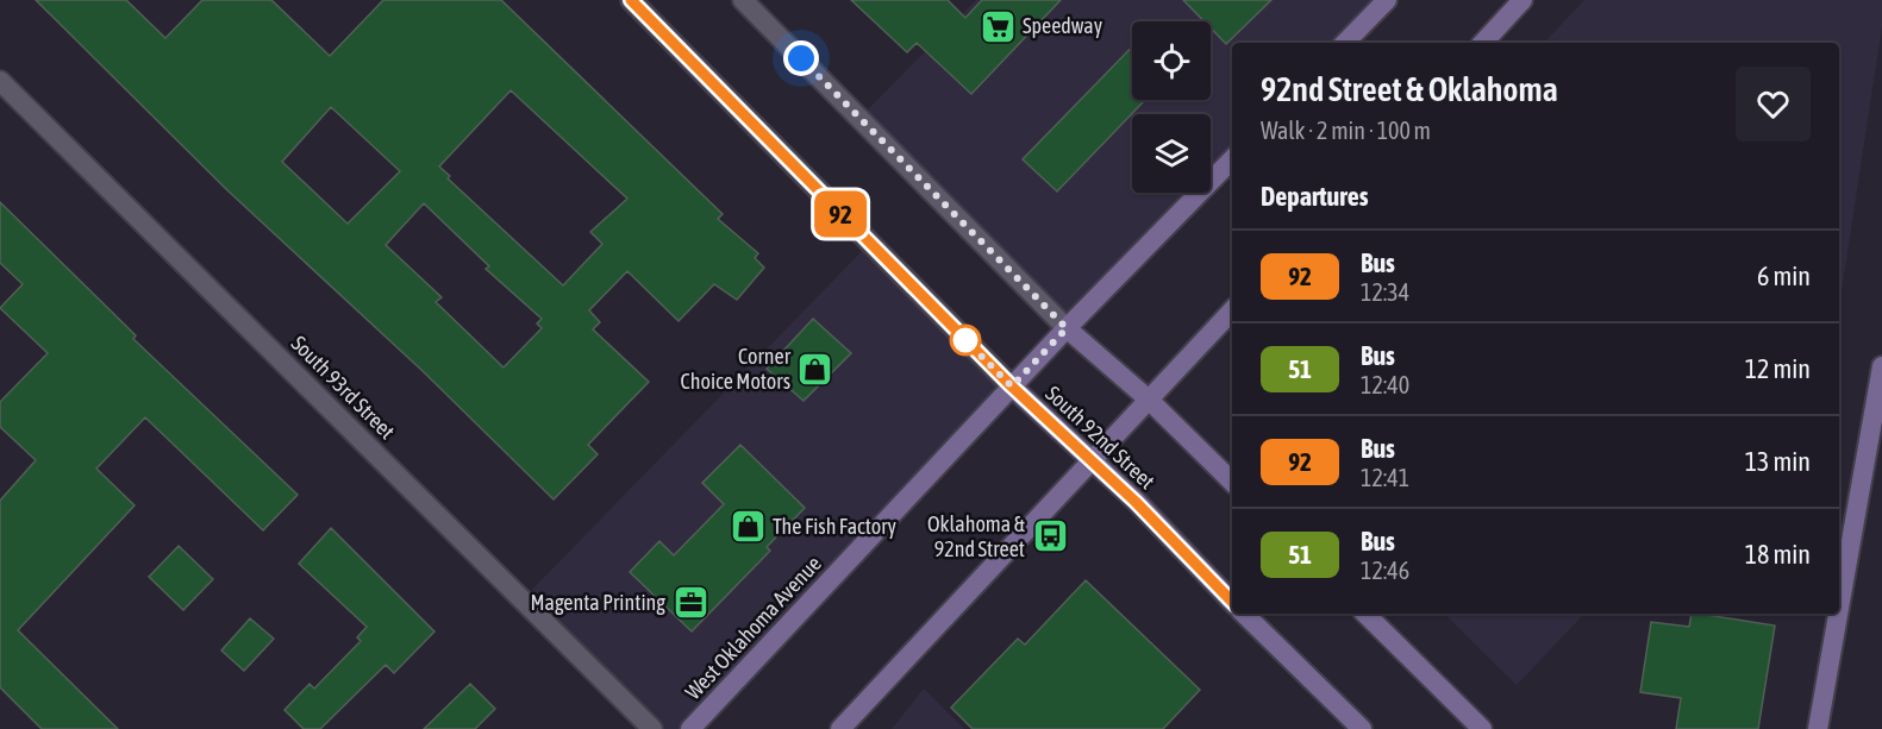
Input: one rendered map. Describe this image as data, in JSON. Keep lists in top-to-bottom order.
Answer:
{
  "streets": {
    "main road": ["South 92nd Street", "West Oklahoma Avenue"],
    "street": ["South 93rd Street"]
  },
  "crossings": [
    ["South 92nd Street", "West Oklahoma Avenue"]
  ],
  "places": {
    "supermarket": ["Speedway"],
    "shop": ["Corner Choice Motors", "The Fish Factory"],
    "bus stop": ["Oklahoma & 92nd Street"],
    "office": ["Magenta Printing"]
  },
  "lines": ["bus line 92"],
  "page": {
    "on_map": "92",
    "heading": [
      ["92nd Street & Oklahoma", "Walk · 2 min · 100 m"],
      "Departures"
    ],
    "list": [
      {
        "mark": "92",
        "name": "Bus",
        "note": "12:34",
        "value": "6 min"
      },
      {
        "mark": "51",
        "name": "Bus",
        "note": "12:40",
        "value": "12 min"
      },
      {
        "mark": "92",
        "name": "Bus",
        "note": "12:41",
        "value": "13 min"
      },
      {
        "mark": "51",
        "name": "Bus",
        "note": "12:46",
        "value": "18 min"
      }
    ]
  }
}
